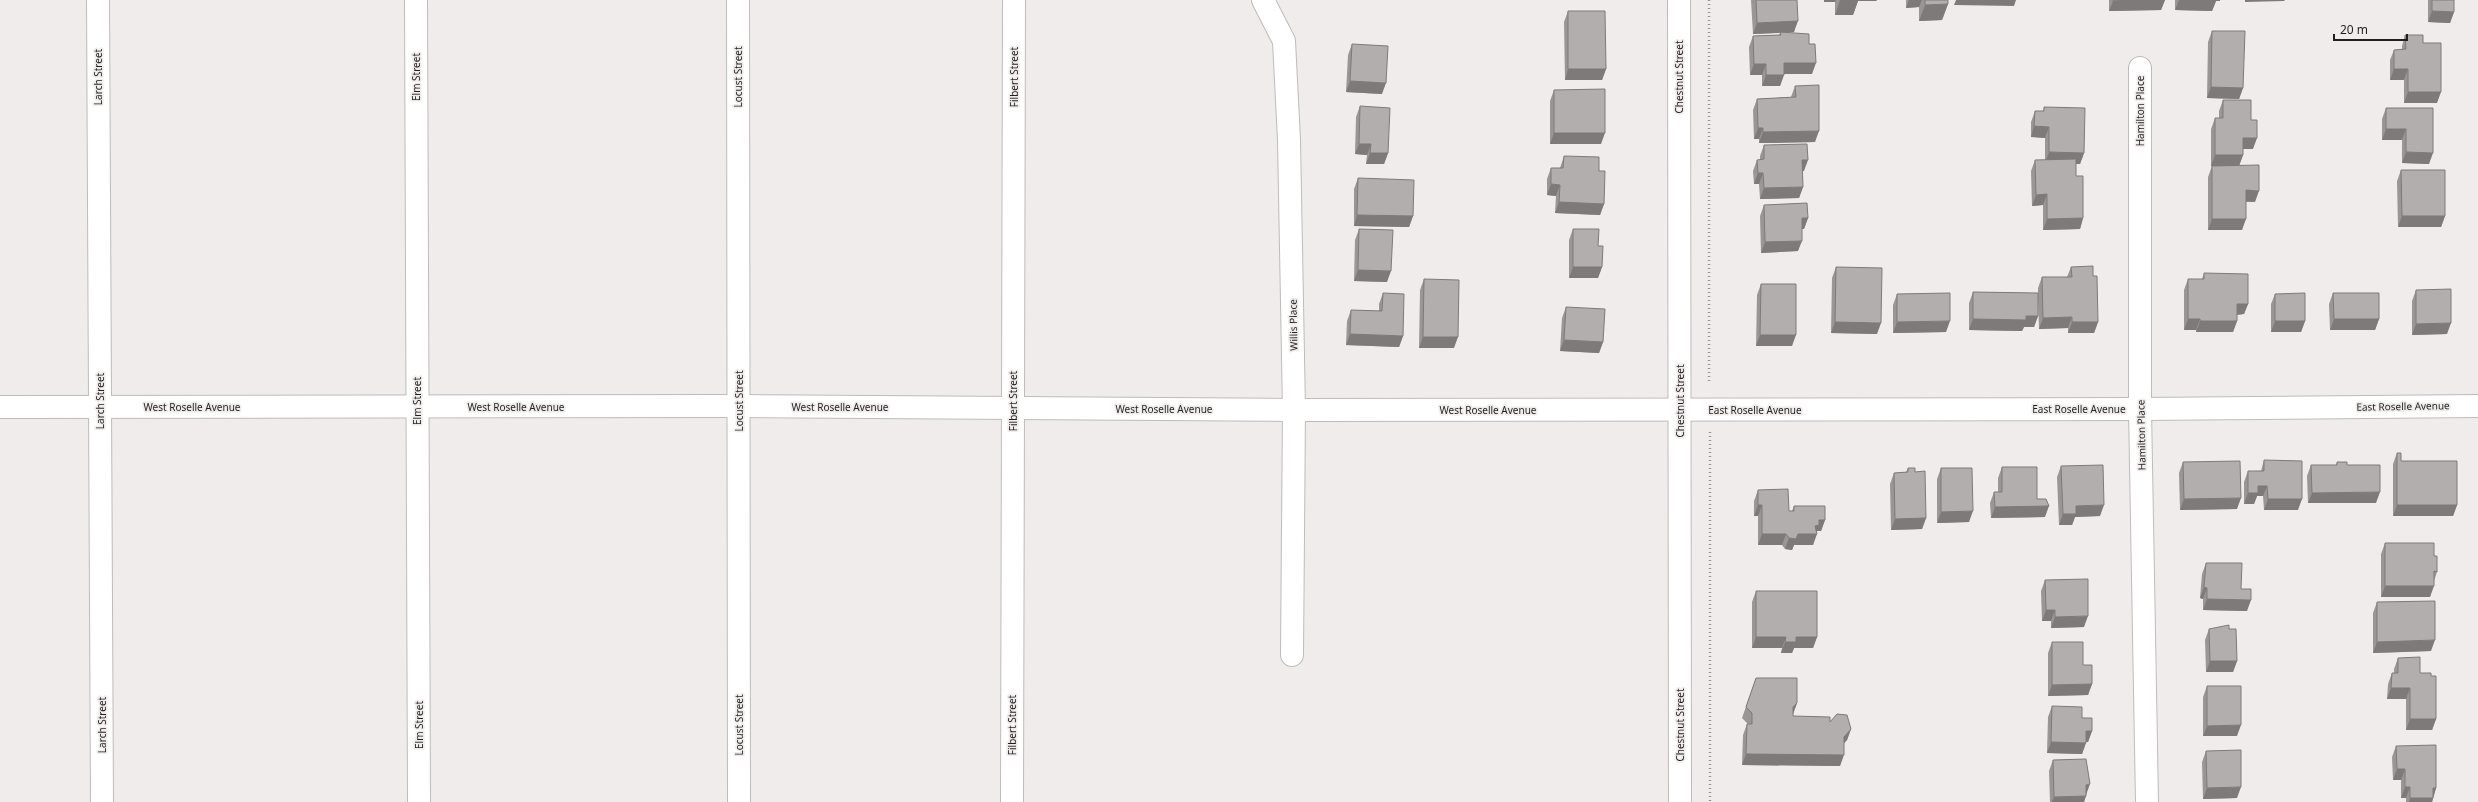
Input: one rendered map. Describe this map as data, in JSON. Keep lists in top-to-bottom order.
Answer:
{
  "streets": {
    "street": [
      "Larch Street",
      "Elm Street",
      "Locust Street",
      "Filbert Street",
      "Chestnut Street",
      "Hamilton Place",
      "Willis Place",
      "East Roselle Avenue",
      "West Roselle Avenue"
    ]
  },
  "crossings": [
    ["Larch Street", "West Roselle Avenue"],
    ["Elm Street", "West Roselle Avenue"],
    ["Locust Street", "West Roselle Avenue"],
    ["Filbert Street", "West Roselle Avenue"],
    ["Chestnut Street", "East Roselle Avenue"],
    ["Chestnut Street", "West Roselle Avenue"],
    ["Hamilton Place", "East Roselle Avenue"],
    ["Willis Place", "West Roselle Avenue"],
    ["East Roselle Avenue", "West Roselle Avenue"]
  ],
  "scale_bar": "20 m"
}
